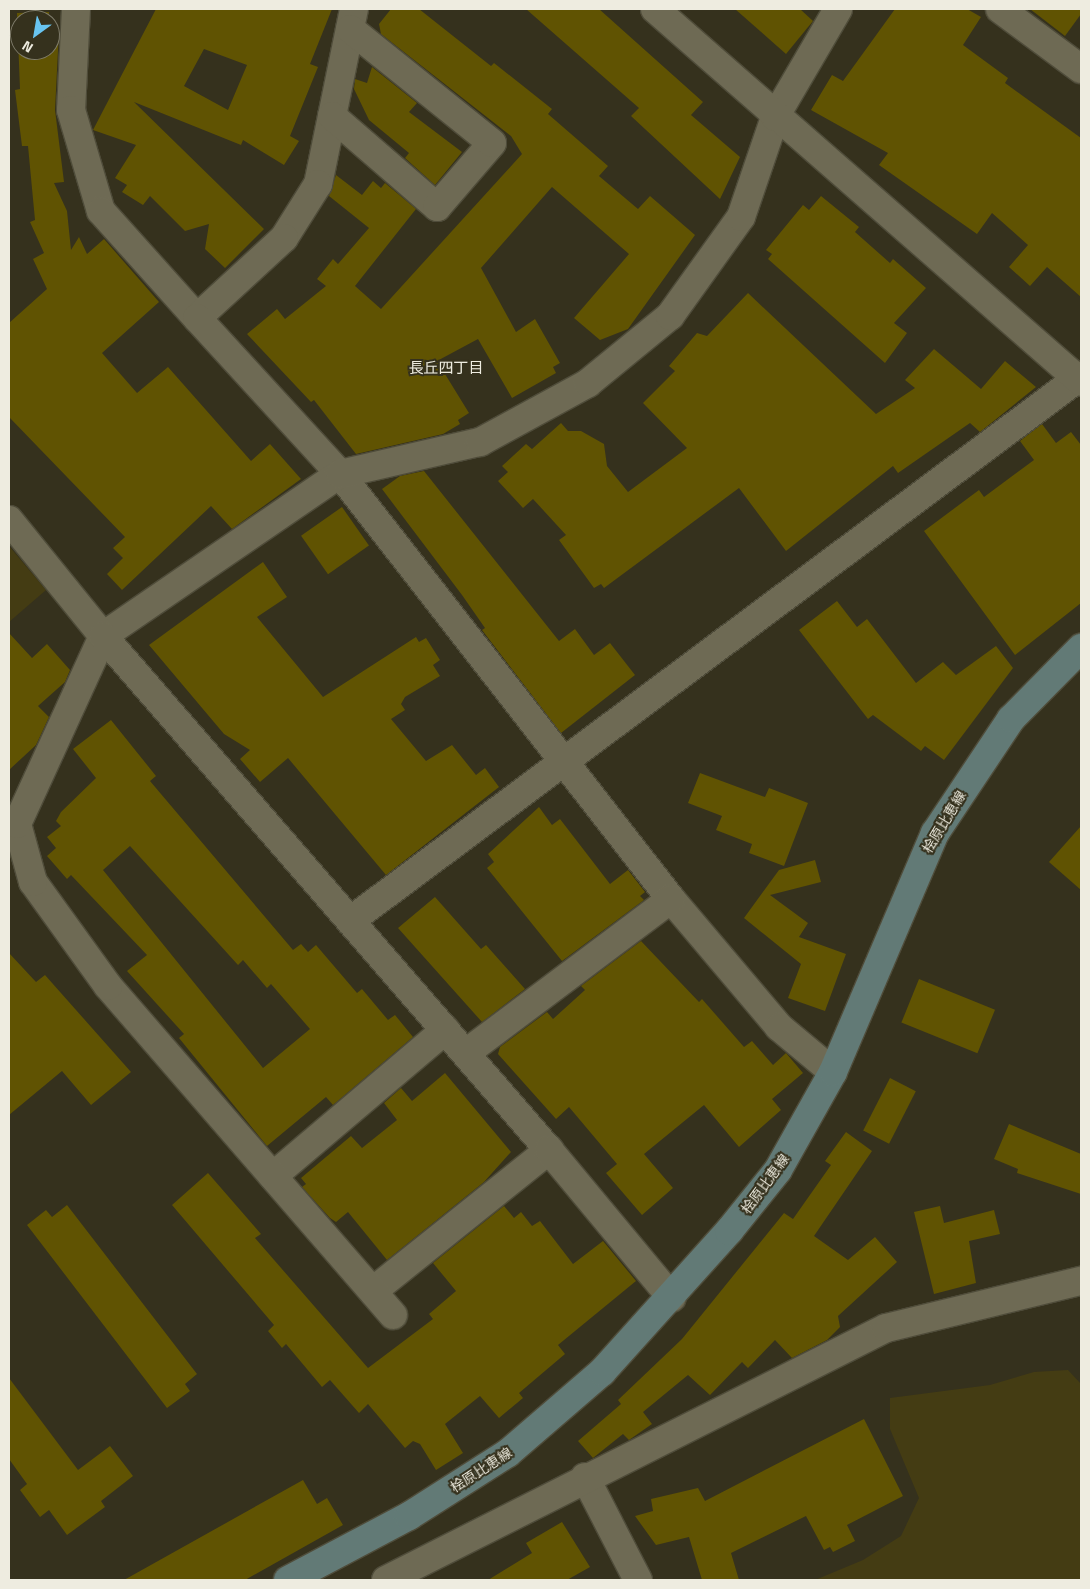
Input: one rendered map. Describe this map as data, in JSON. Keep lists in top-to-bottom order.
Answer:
{
  "streets": {
    "main road": ["桧原比恵線"]
  },
  "districts": ["長丘四丁目"],
  "north": "bottom left"
}
